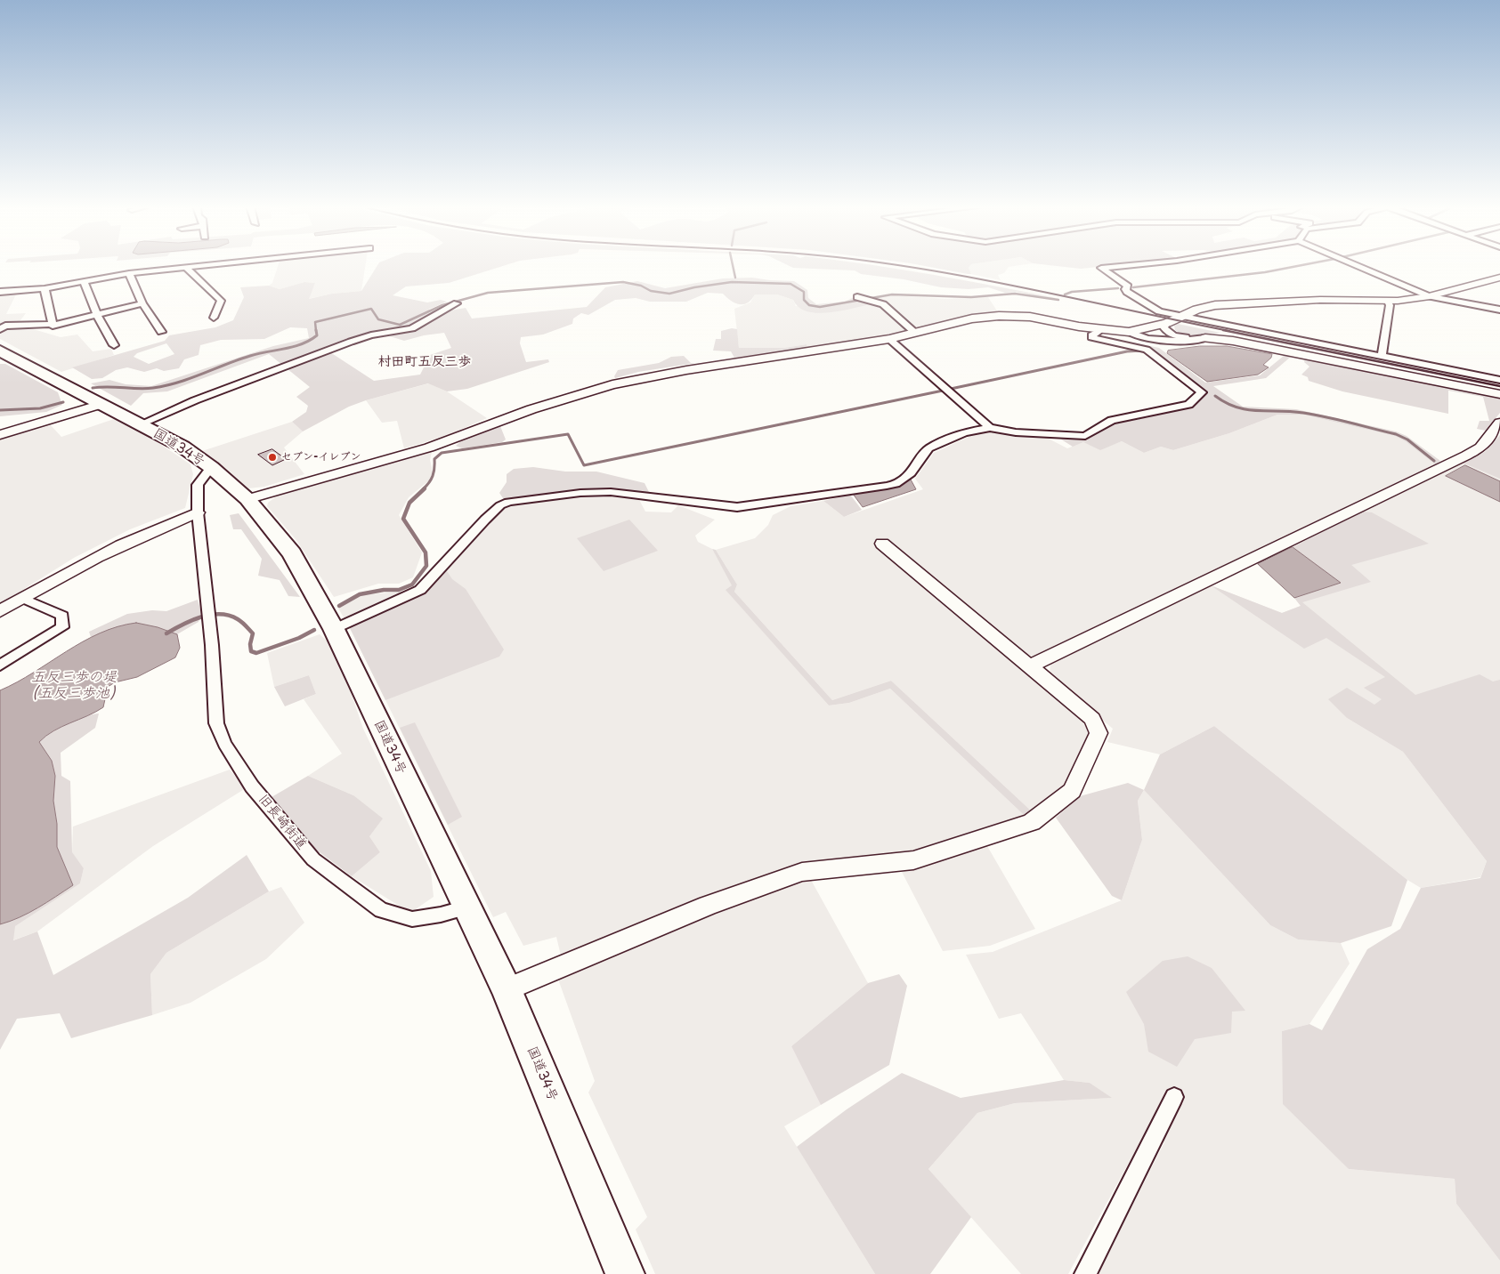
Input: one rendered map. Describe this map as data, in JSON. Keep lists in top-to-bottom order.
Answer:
{
  "streets": {
    "highway": ["国道34号"],
    "street": ["旧長崎街道"]
  },
  "crossings": [
    ["国道34号", "旧長崎街道"]
  ],
  "districts": ["村田町五反三歩"],
  "water": ["五反三歩の堤 (五反三歩池)"],
  "places": ["セブン-イレブン"]
}
